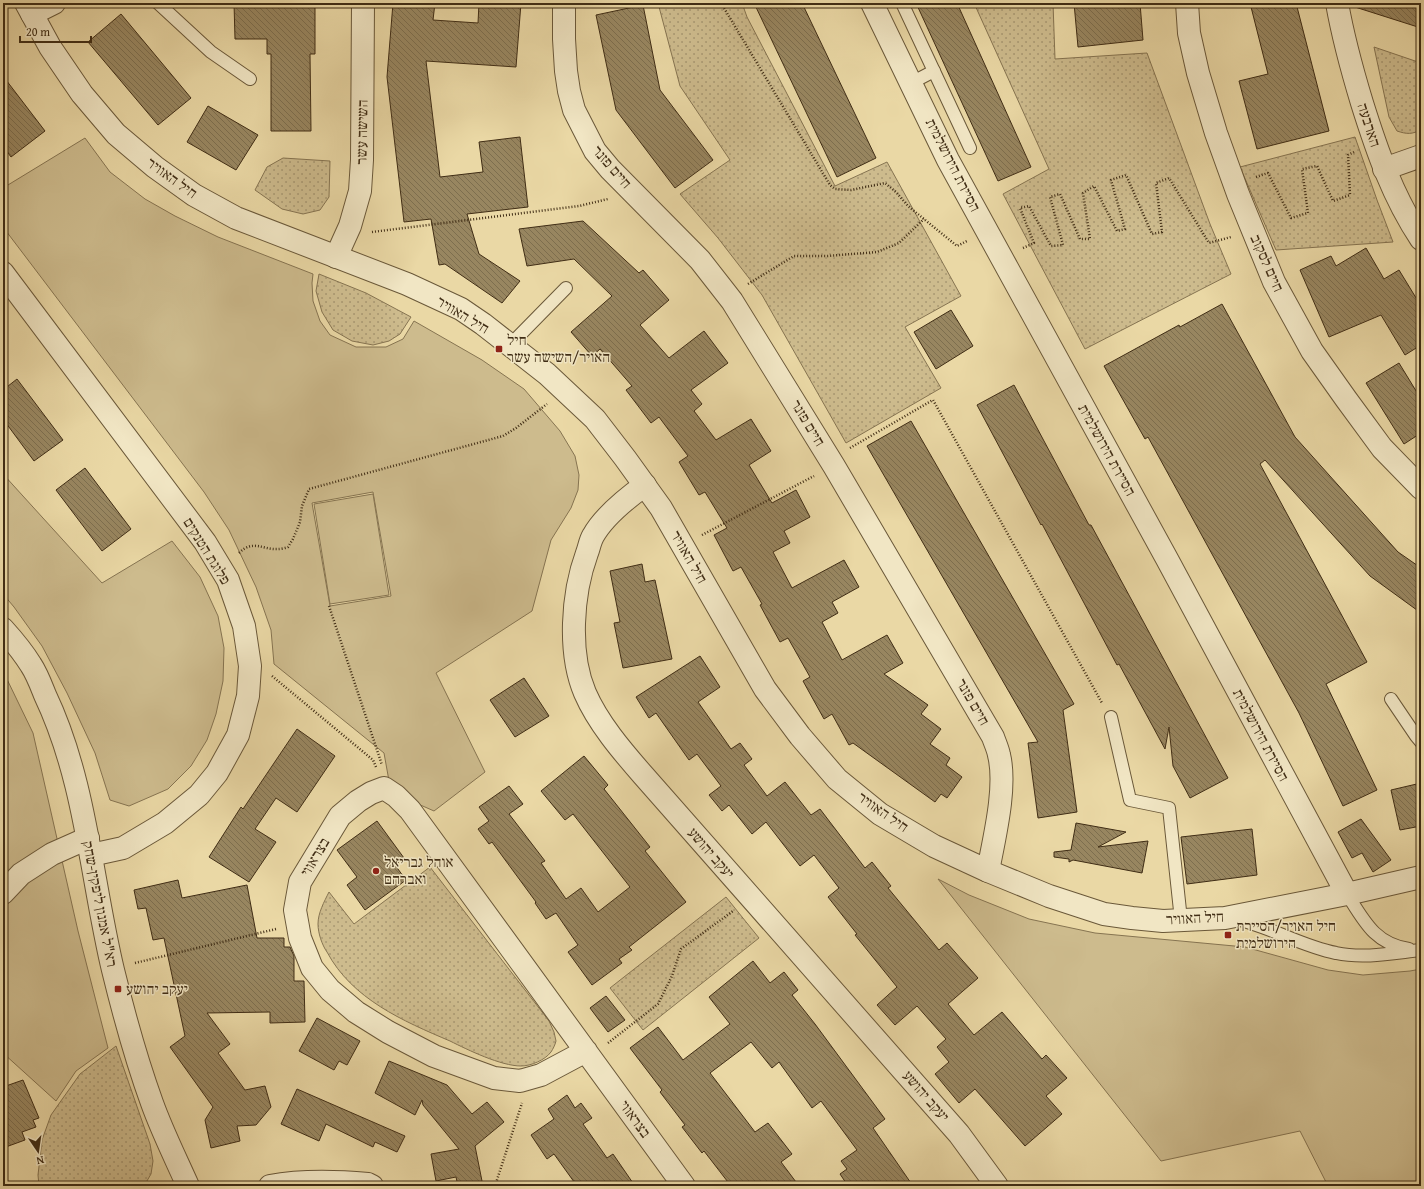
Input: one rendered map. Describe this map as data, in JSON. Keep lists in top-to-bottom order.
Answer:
{
  "streets": {
    "street": [
      "הארבעה",
      "השישה עשר",
      "הסיירת הירושלמית",
      "חיים פזנר",
      "חיל האוויר",
      "חיים לסקוב",
      "פלוגת הטנקים",
      "יעקב יהושע",
      "בצראווי",
      "רא\"ל אמנון ליפקין-שחק"
    ]
  },
  "crossings": [
    ["השישה עשר", "חיל האוויר"],
    ["הסיירת הירושלמית", "חיל האוויר"],
    ["חיים פזנר", "חיל האוויר"],
    ["חיל האוויר", "יעקב יהושע"],
    ["פלוגת הטנקים", "רא\"ל אמנון ליפקין-שחק"]
  ],
  "places": {
    "transit": ["חיל האויר/השישה עשר", "חיל האויר/הסיירת הירושלמית", "יעקב יהושע"],
    "other": ["אוהל גבריאל ואברהם"]
  },
  "scale_bar": "20 m",
  "north": "bottom"
}
